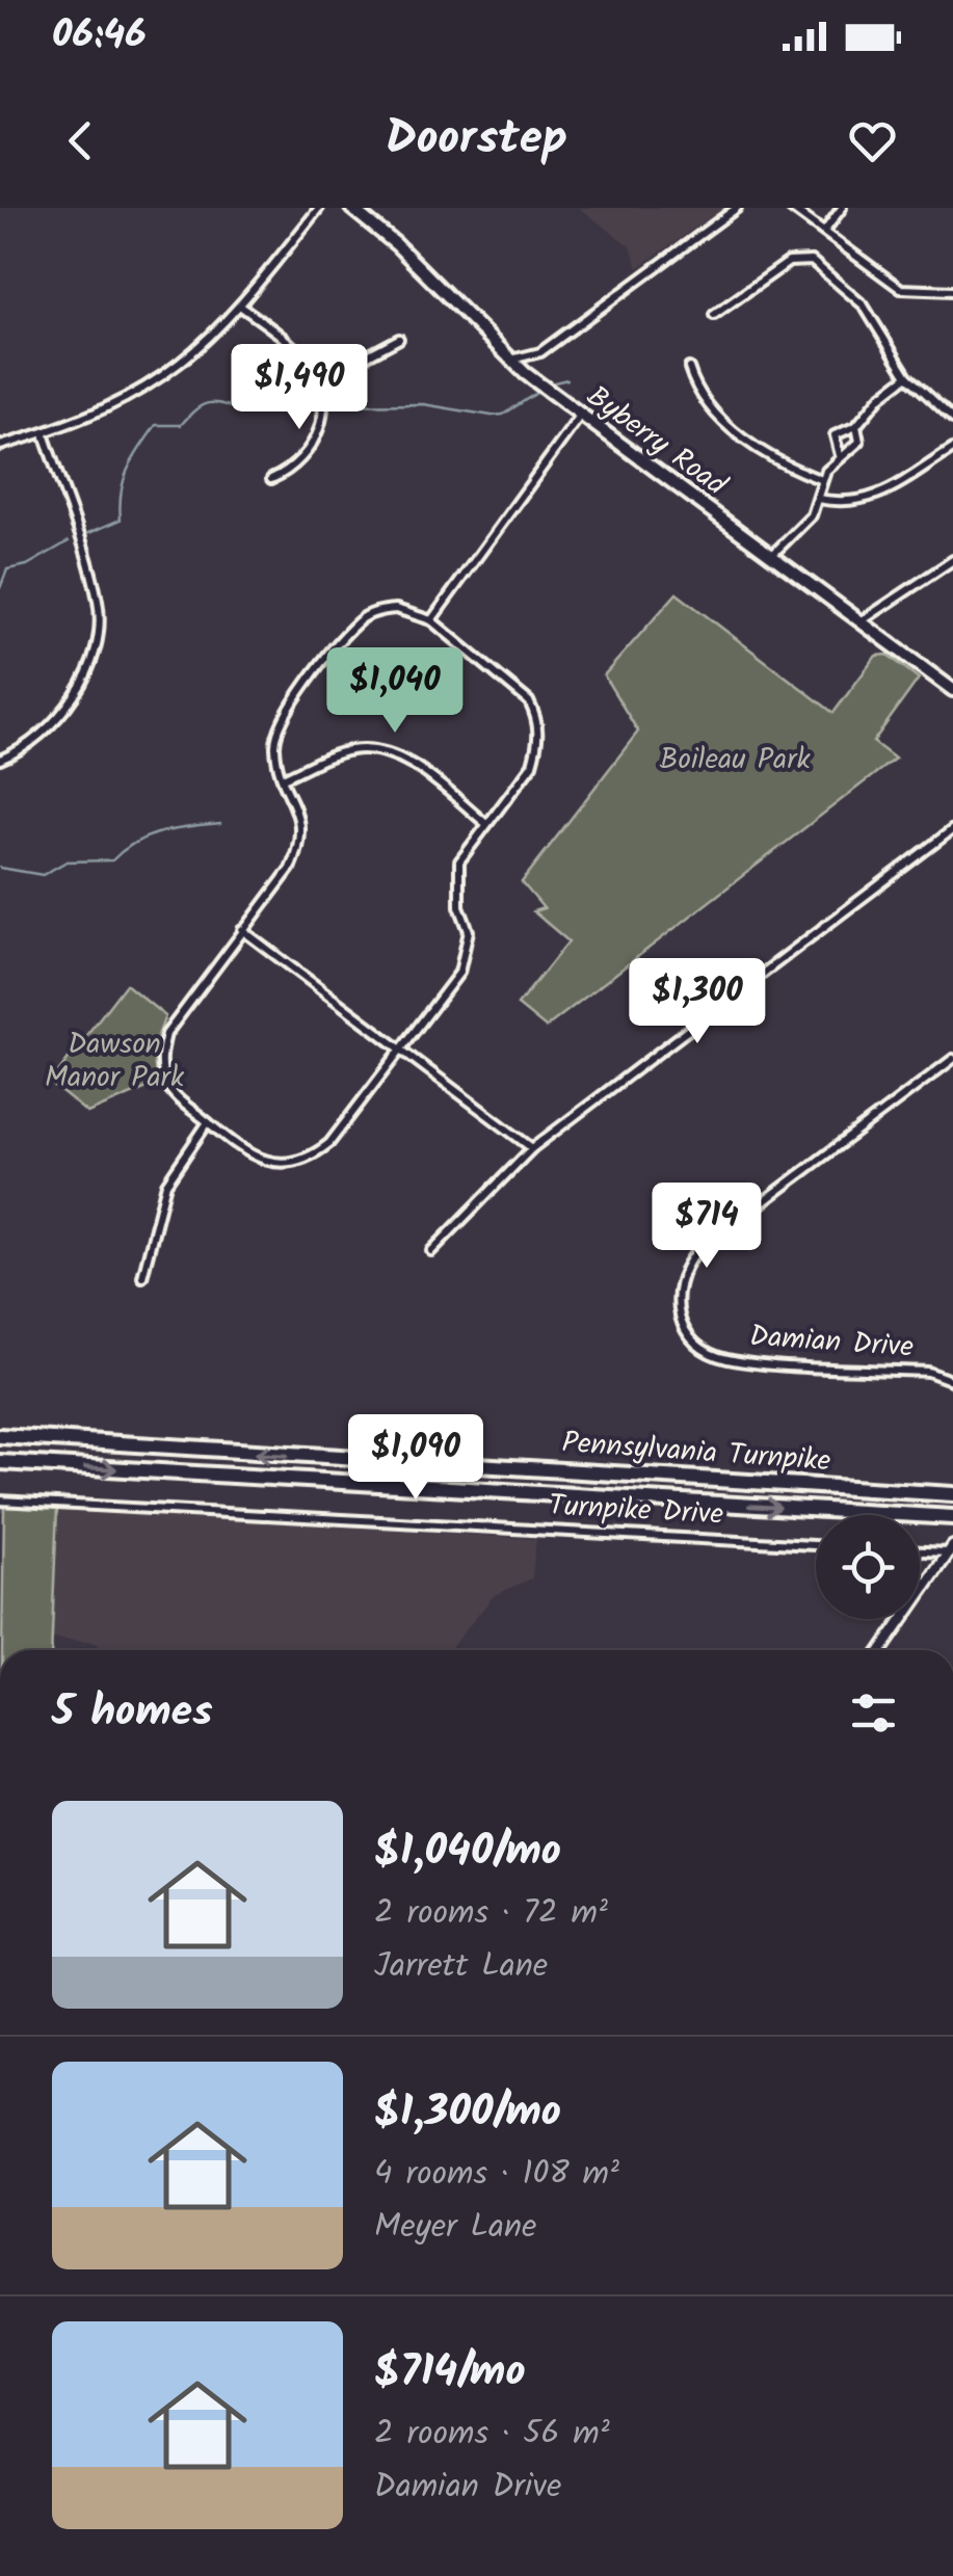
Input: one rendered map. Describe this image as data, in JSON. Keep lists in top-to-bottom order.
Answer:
{
  "streets": {
    "highway": ["Pennsylvania Turnpike"],
    "main road": ["Byberry Road"],
    "street": ["Damian Drive", "Turnpike Drive"]
  },
  "parks": ["Boileau Park", "Dawson Manor Park"],
  "page": {
    "status": "06:46",
    "header": "Doorstep",
    "price": [
      "$1,490",
      "$1,040",
      "$1,300",
      "$714",
      "$1,090"
    ],
    "heading": "5 homes",
    "list": [
      {
        "name": "$1,040/mo",
        "note": "2 rooms · 72 m² · Jarrett Lane"
      },
      {
        "name": "$1,300/mo",
        "note": "4 rooms · 108 m² · Meyer Lane"
      },
      {
        "name": "$714/mo",
        "note": "2 rooms · 56 m² · Damian Drive"
      }
    ]
  }
}
